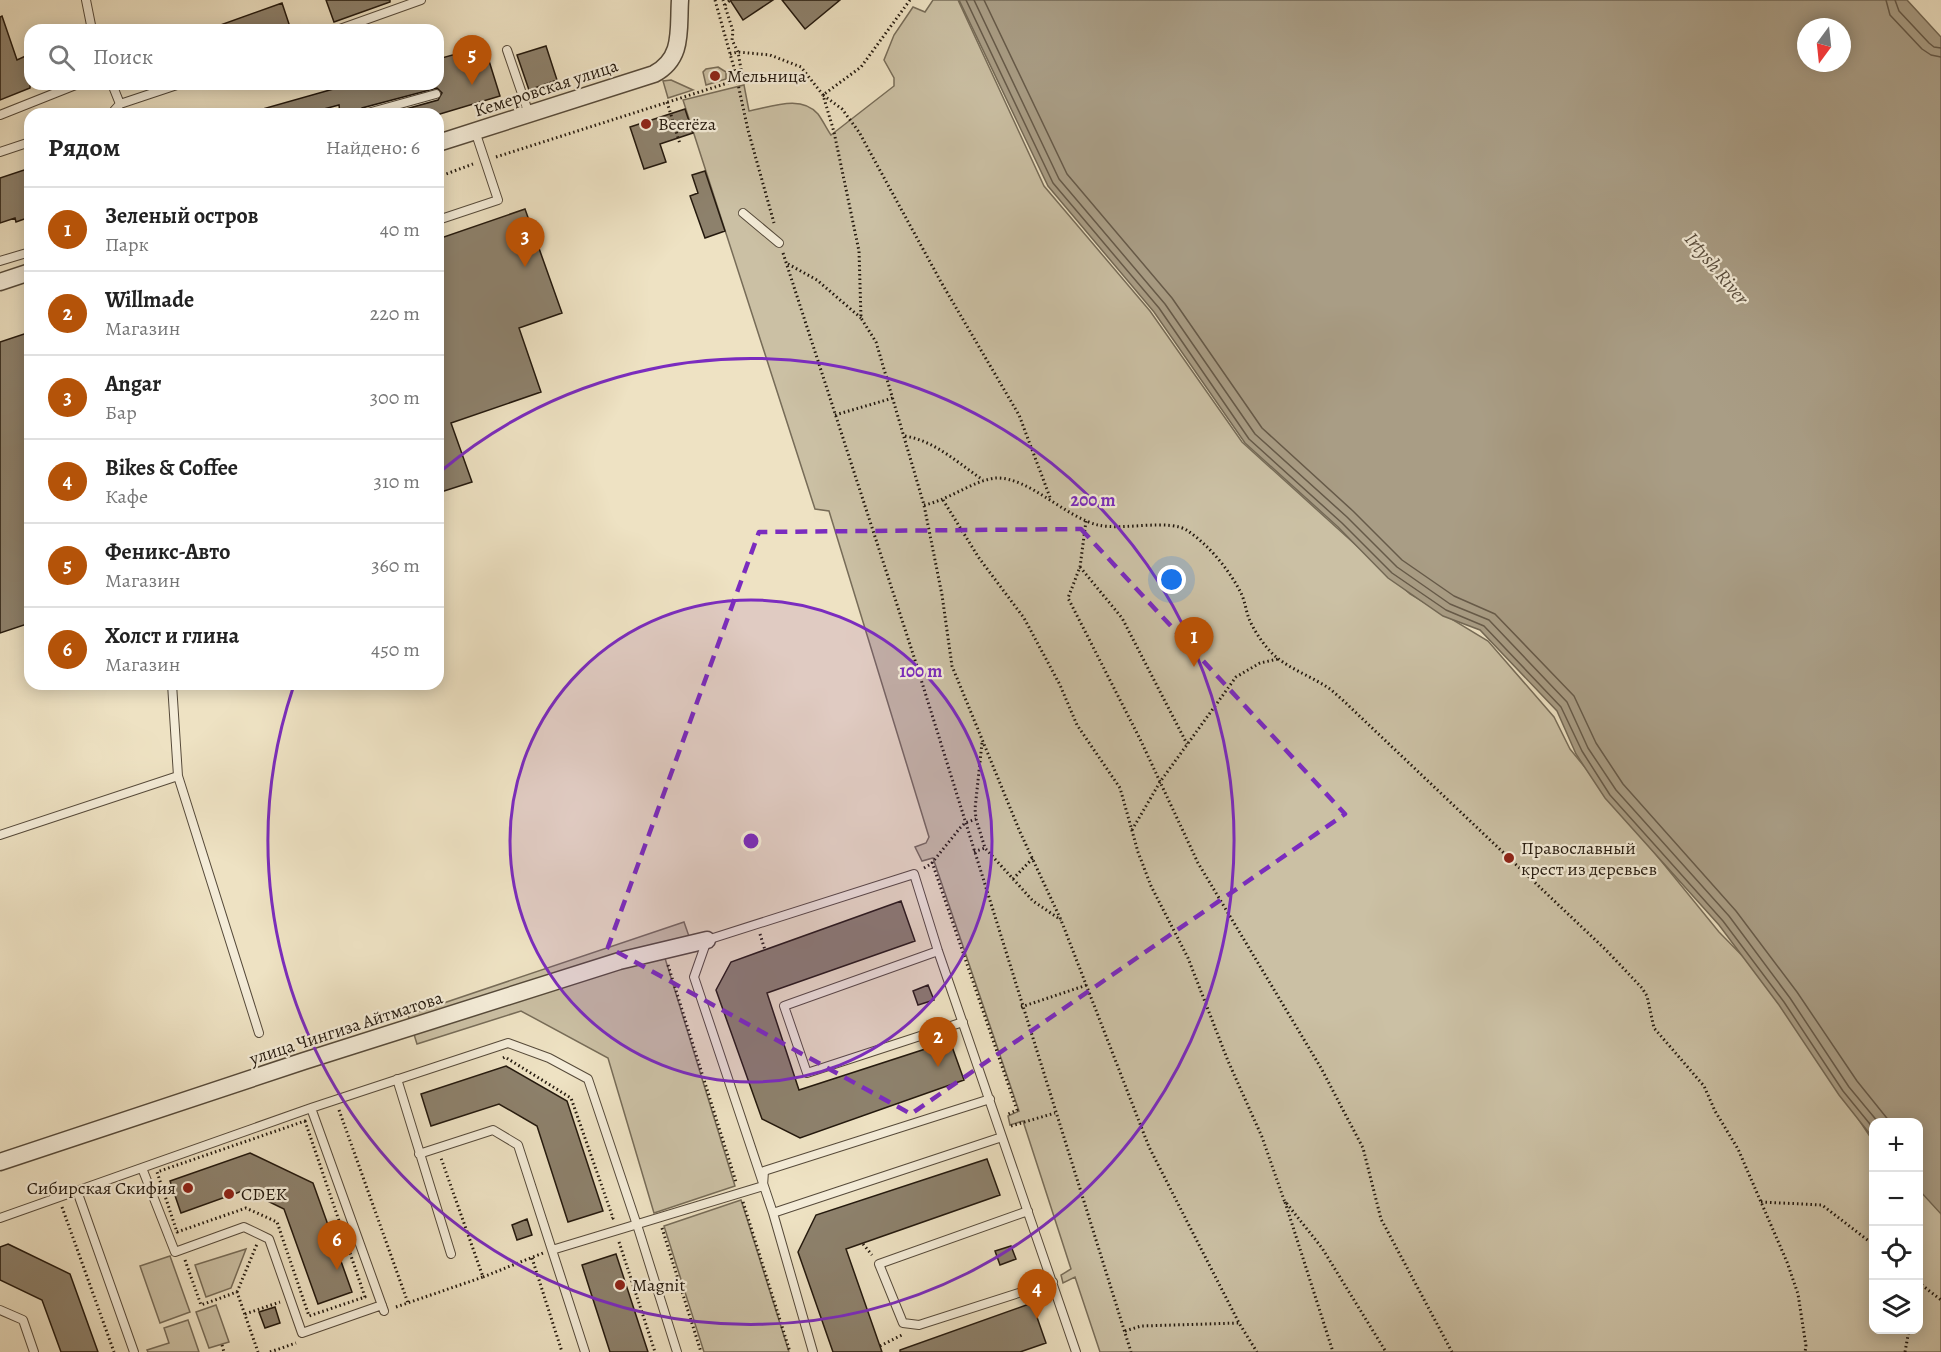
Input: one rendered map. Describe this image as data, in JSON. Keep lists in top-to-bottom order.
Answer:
{
  "streets": {
    "street": ["Кемеровская улица", "улица Чингиза Айтматова"]
  },
  "water": ["Irtysh River"],
  "places": [
    "Мельница",
    "Beerëza",
    "Православный крест из деревьев",
    "Сибирская Скифия",
    "CDEK",
    "Magnit"
  ],
  "north": "bottom",
  "page": {
    "search": "Поиск",
    "pins": [
      "5",
      "3",
      "1",
      "2",
      "6",
      "4"
    ],
    "heading": ["Рядом", "Найдено: 6"],
    "list": [
      {
        "mark": "1",
        "name": "Зеленый остров",
        "note": "Парк",
        "value": "40 m"
      },
      {
        "mark": "2",
        "name": "Willmade",
        "note": "Магазин",
        "value": "220 m"
      },
      {
        "mark": "3",
        "name": "Angar",
        "note": "Бар",
        "value": "300 m"
      },
      {
        "mark": "4",
        "name": "Bikes & Coffee",
        "note": "Кафе",
        "value": "310 m"
      },
      {
        "mark": "5",
        "name": "Феникс-Авто",
        "note": "Магазин",
        "value": "360 m"
      },
      {
        "mark": "6",
        "name": "Холст и глина",
        "note": "Магазин",
        "value": "450 m"
      }
    ],
    "map_buttons": ["+", "−"]
  },
  "rings": ["200 m", "100 m"]
}
